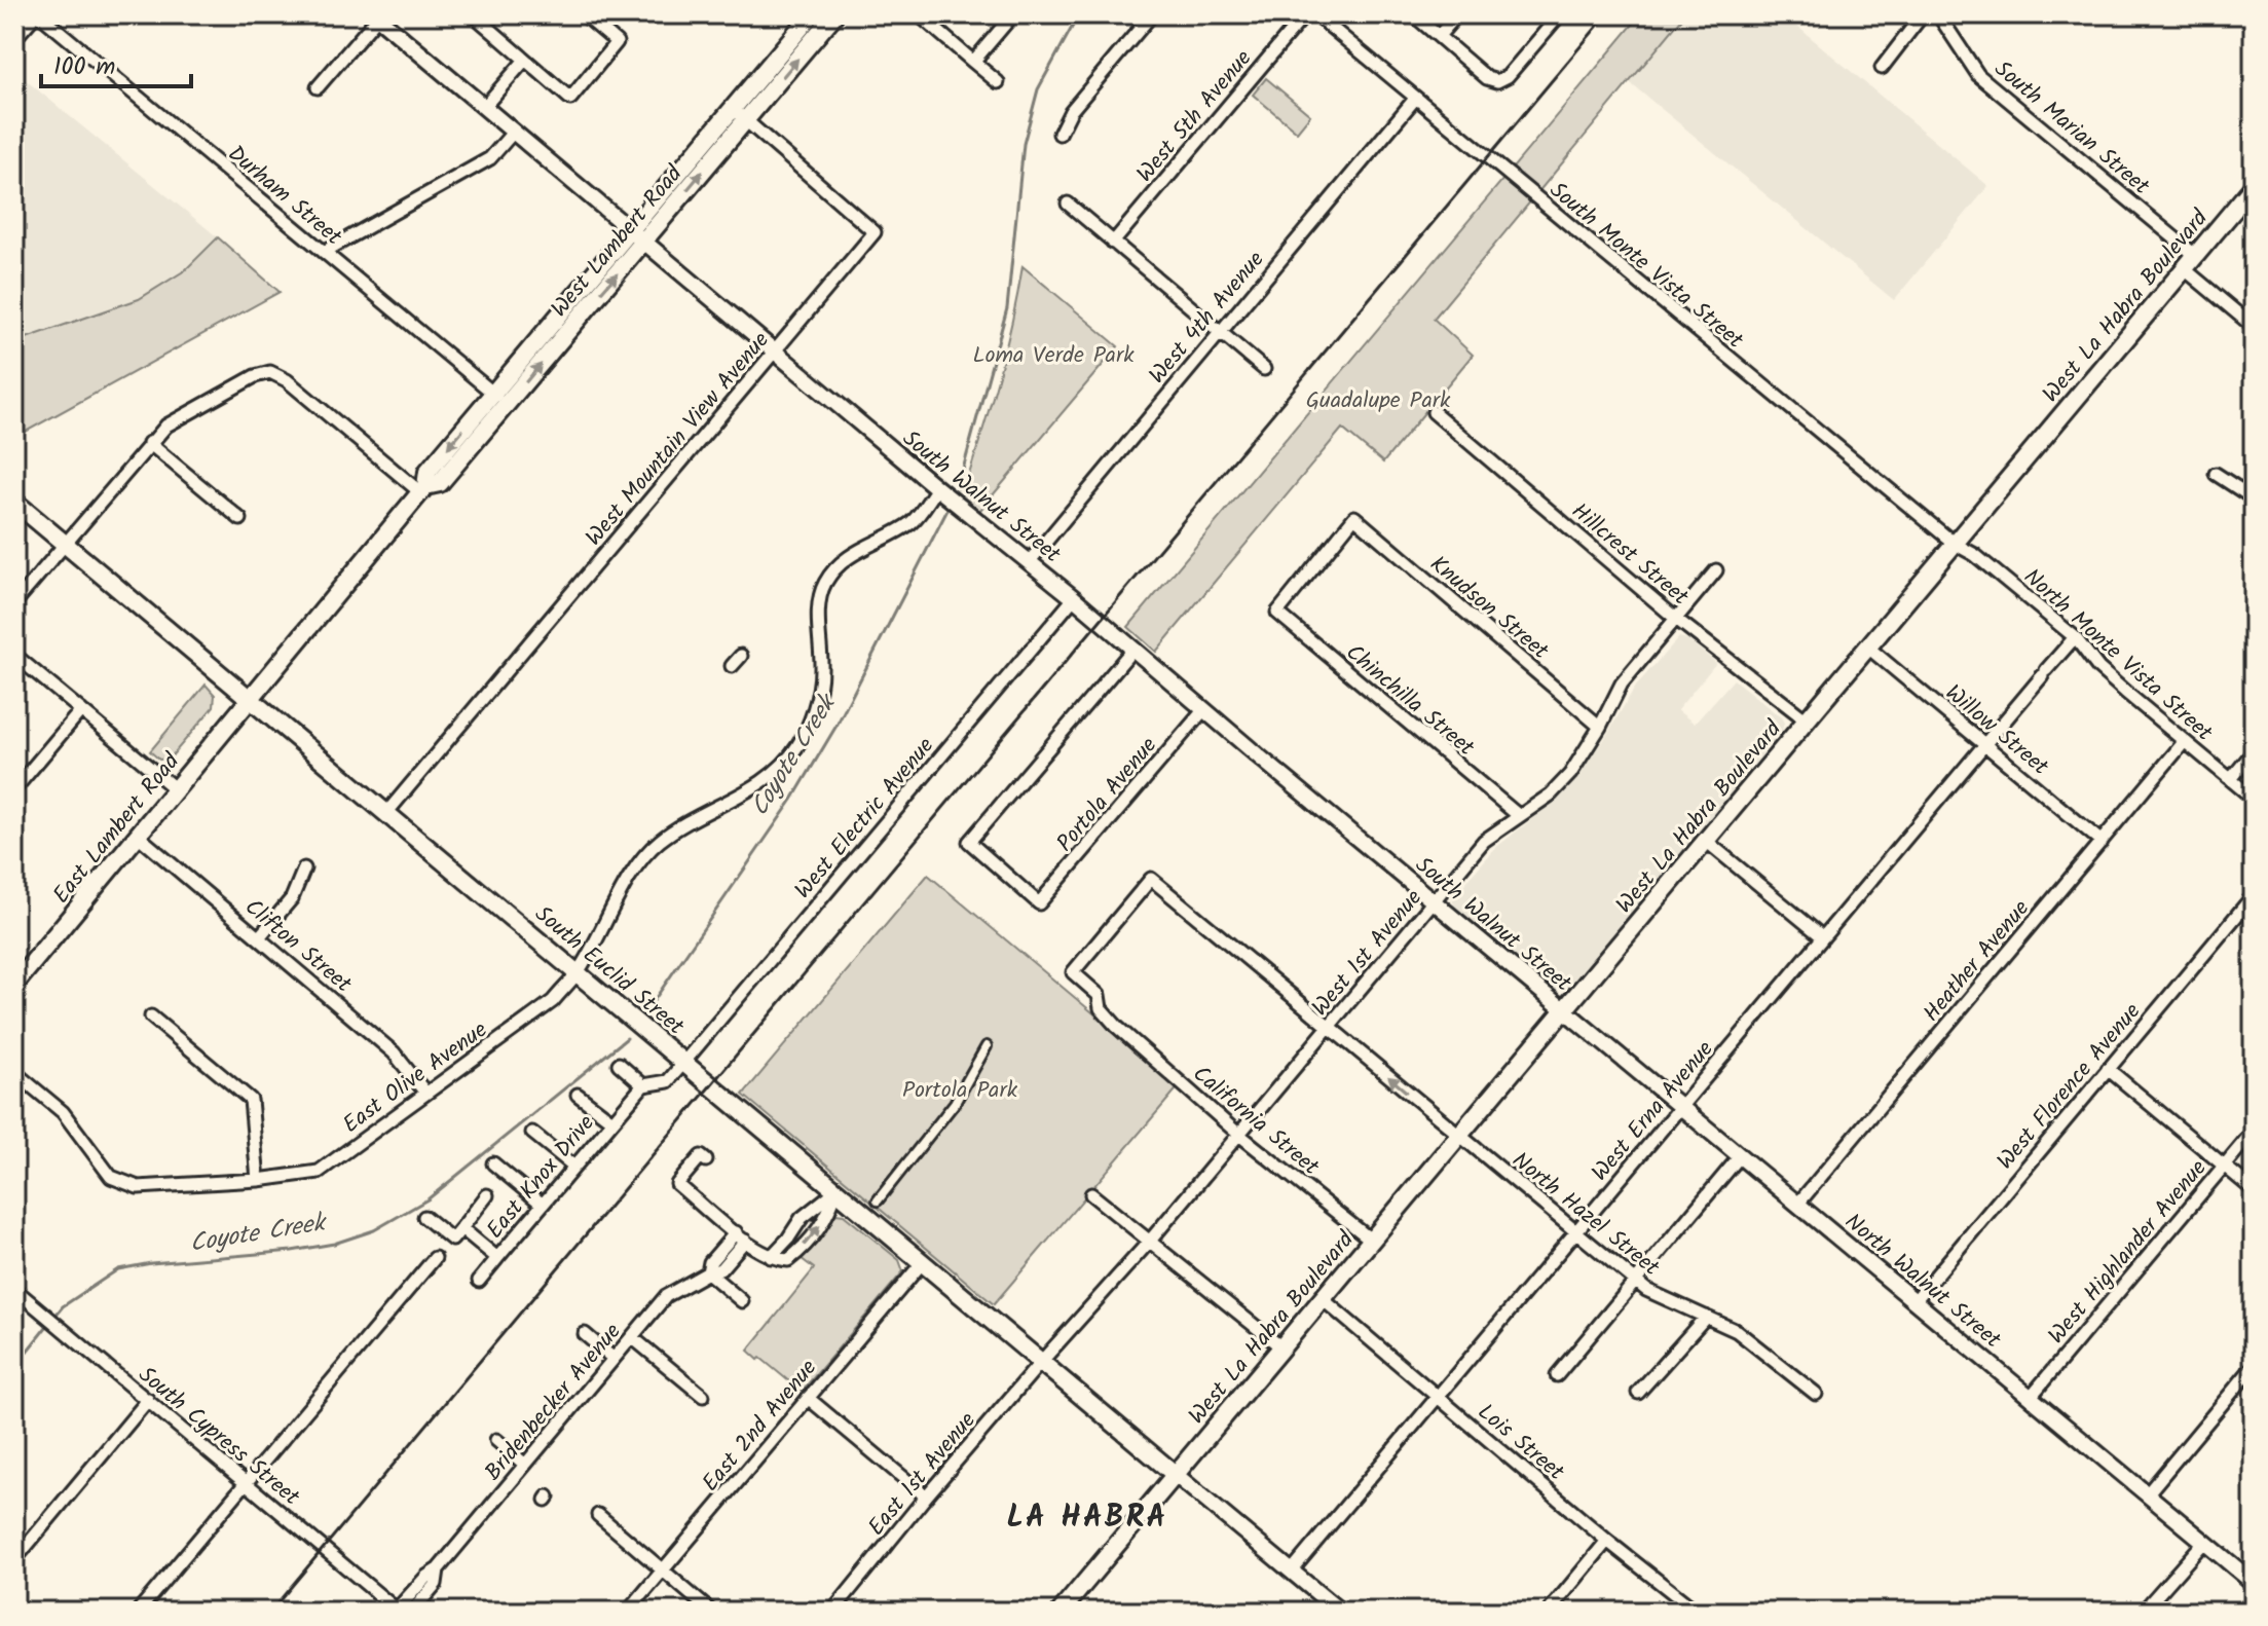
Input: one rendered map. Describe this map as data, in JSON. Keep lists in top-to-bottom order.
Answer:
{
  "streets": {
    "main road": [
      "West Lambert Road",
      "West La Habra Boulevard",
      "East Lambert Road",
      "South Euclid Street"
    ],
    "street": [
      "West 5th Avenue",
      "South Marian Street",
      "Durham Street",
      "South Monte Vista Street",
      "West 4th Avenue",
      "West Mountain View Avenue",
      "South Walnut Street",
      "Hillcrest Street",
      "Knudson Street",
      "North Monte Vista Street",
      "Chinchilla Street",
      "Willow Street",
      "Portola Avenue",
      "West Electric Avenue",
      "Clifton Street",
      "West 1st Avenue",
      "Heather Avenue",
      "East Olive Avenue",
      "West Florence Avenue",
      "West Erna Avenue",
      "California Street",
      "East Knox Drive",
      "North Hazel Street",
      "West Highlander Avenue",
      "North Walnut Street",
      "Bridenbecker Avenue",
      "East 2nd Avenue",
      "South Cypress Street",
      "Lois Street",
      "East 1st Avenue"
    ]
  },
  "crossings": [
    ["South Marian Street", "West La Habra Boulevard"],
    ["Durham Street", "West Lambert Road"],
    ["West Lambert Road", "West Mountain View Avenue"],
    ["West Lambert Road", "South Walnut Street"],
    ["West Lambert Road", "East Lambert Road"],
    ["West Lambert Road", "South Euclid Street"],
    ["South Monte Vista Street", "West La Habra Boulevard"],
    ["South Monte Vista Street", "West 4th Avenue"],
    ["South Monte Vista Street", "North Monte Vista Street"],
    ["West La Habra Boulevard", "South Walnut Street"],
    ["West La Habra Boulevard", "Hillcrest Street"],
    ["West La Habra Boulevard", "North Monte Vista Street"],
    ["West La Habra Boulevard", "Willow Street"],
    ["West La Habra Boulevard", "South Euclid Street"],
    ["West La Habra Boulevard", "California Street"],
    ["West La Habra Boulevard", "North Hazel Street"],
    ["West La Habra Boulevard", "North Walnut Street"],
    ["West La Habra Boulevard", "Lois Street"],
    ["West 4th Avenue", "South Walnut Street"],
    ["West Mountain View Avenue", "South Walnut Street"],
    ["West Mountain View Avenue", "South Euclid Street"],
    ["South Walnut Street", "Portola Avenue"],
    ["South Walnut Street", "West Electric Avenue"],
    ["South Walnut Street", "West 1st Avenue"],
    ["South Walnut Street", "East Olive Avenue"],
    ["South Walnut Street", "North Walnut Street"],
    ["Hillcrest Street", "West 1st Avenue"],
    ["Knudson Street", "Chinchilla Street"],
    ["Knudson Street", "West 1st Avenue"],
    ["North Monte Vista Street", "Heather Avenue"],
    ["North Monte Vista Street", "West Erna Avenue"],
    ["Chinchilla Street", "West 1st Avenue"],
    ["Willow Street", "Heather Avenue"],
    ["Willow Street", "West Erna Avenue"],
    ["West Electric Avenue", "South Euclid Street"],
    ["West Electric Avenue", "East Knox Drive"],
    ["East Lambert Road", "Clifton Street"],
    ["East Lambert Road", "South Euclid Street"],
    ["Clifton Street", "East Olive Avenue"],
    ["West 1st Avenue", "South Euclid Street"],
    ["West 1st Avenue", "California Street"],
    ["West 1st Avenue", "North Hazel Street"],
    ["West 1st Avenue", "East 1st Avenue"],
    ["Heather Avenue", "North Walnut Street"],
    ["South Euclid Street", "East Olive Avenue"],
    ["South Euclid Street", "East Knox Drive"],
    ["South Euclid Street", "East 2nd Avenue"],
    ["South Euclid Street", "East 1st Avenue"],
    ["West Florence Avenue", "North Walnut Street"],
    ["West Erna Avenue", "North Hazel Street"],
    ["West Erna Avenue", "North Walnut Street"],
    ["West Erna Avenue", "Lois Street"],
    ["California Street", "North Hazel Street"],
    ["West Highlander Avenue", "North Walnut Street"],
    ["Bridenbecker Avenue", "South Cypress Street"]
  ],
  "districts": ["LA HABRA"],
  "water": ["Coyote Creek"],
  "parks": ["Loma Verde Park", "Guadalupe Park", "Portola Park"],
  "scale_bar": "100 m"
}
